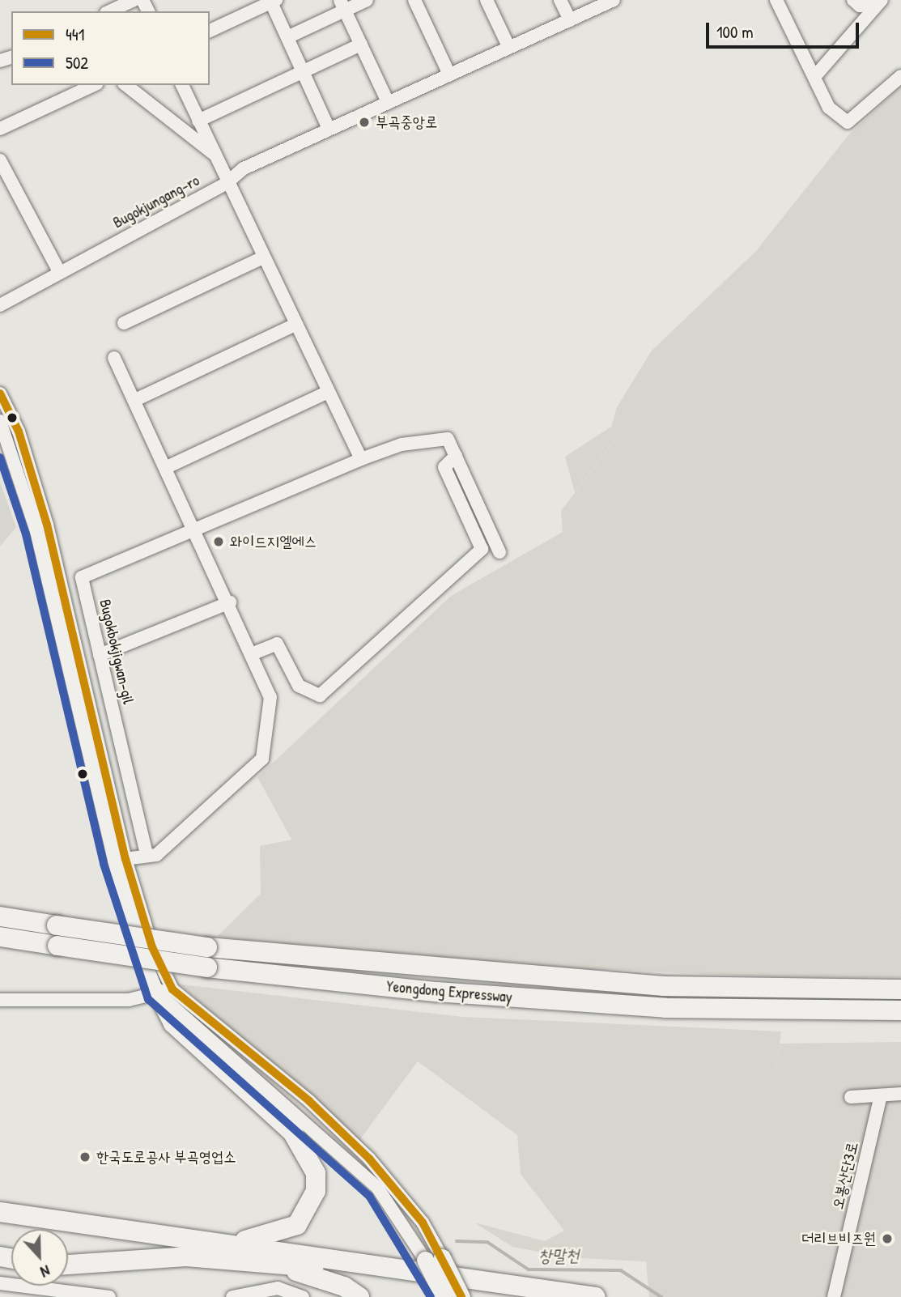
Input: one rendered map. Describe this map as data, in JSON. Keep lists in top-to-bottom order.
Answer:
{
  "streets": {
    "highway": ["Yeongdong Expressway"],
    "street": ["Bugokjungang-ro", "Bugokbokjigwan-gil", "오봉산단3로"]
  },
  "water": ["창말천"],
  "places": [
    "부곡중앙로",
    "와이드지엘에스",
    "한국도로공사 부곡영업소",
    "더리브비즈원"
  ],
  "lines": ["transit line 441", "transit line 502"],
  "legend": ["441", "502"],
  "scale_bar": "100 m",
  "north": "bottom"
}
